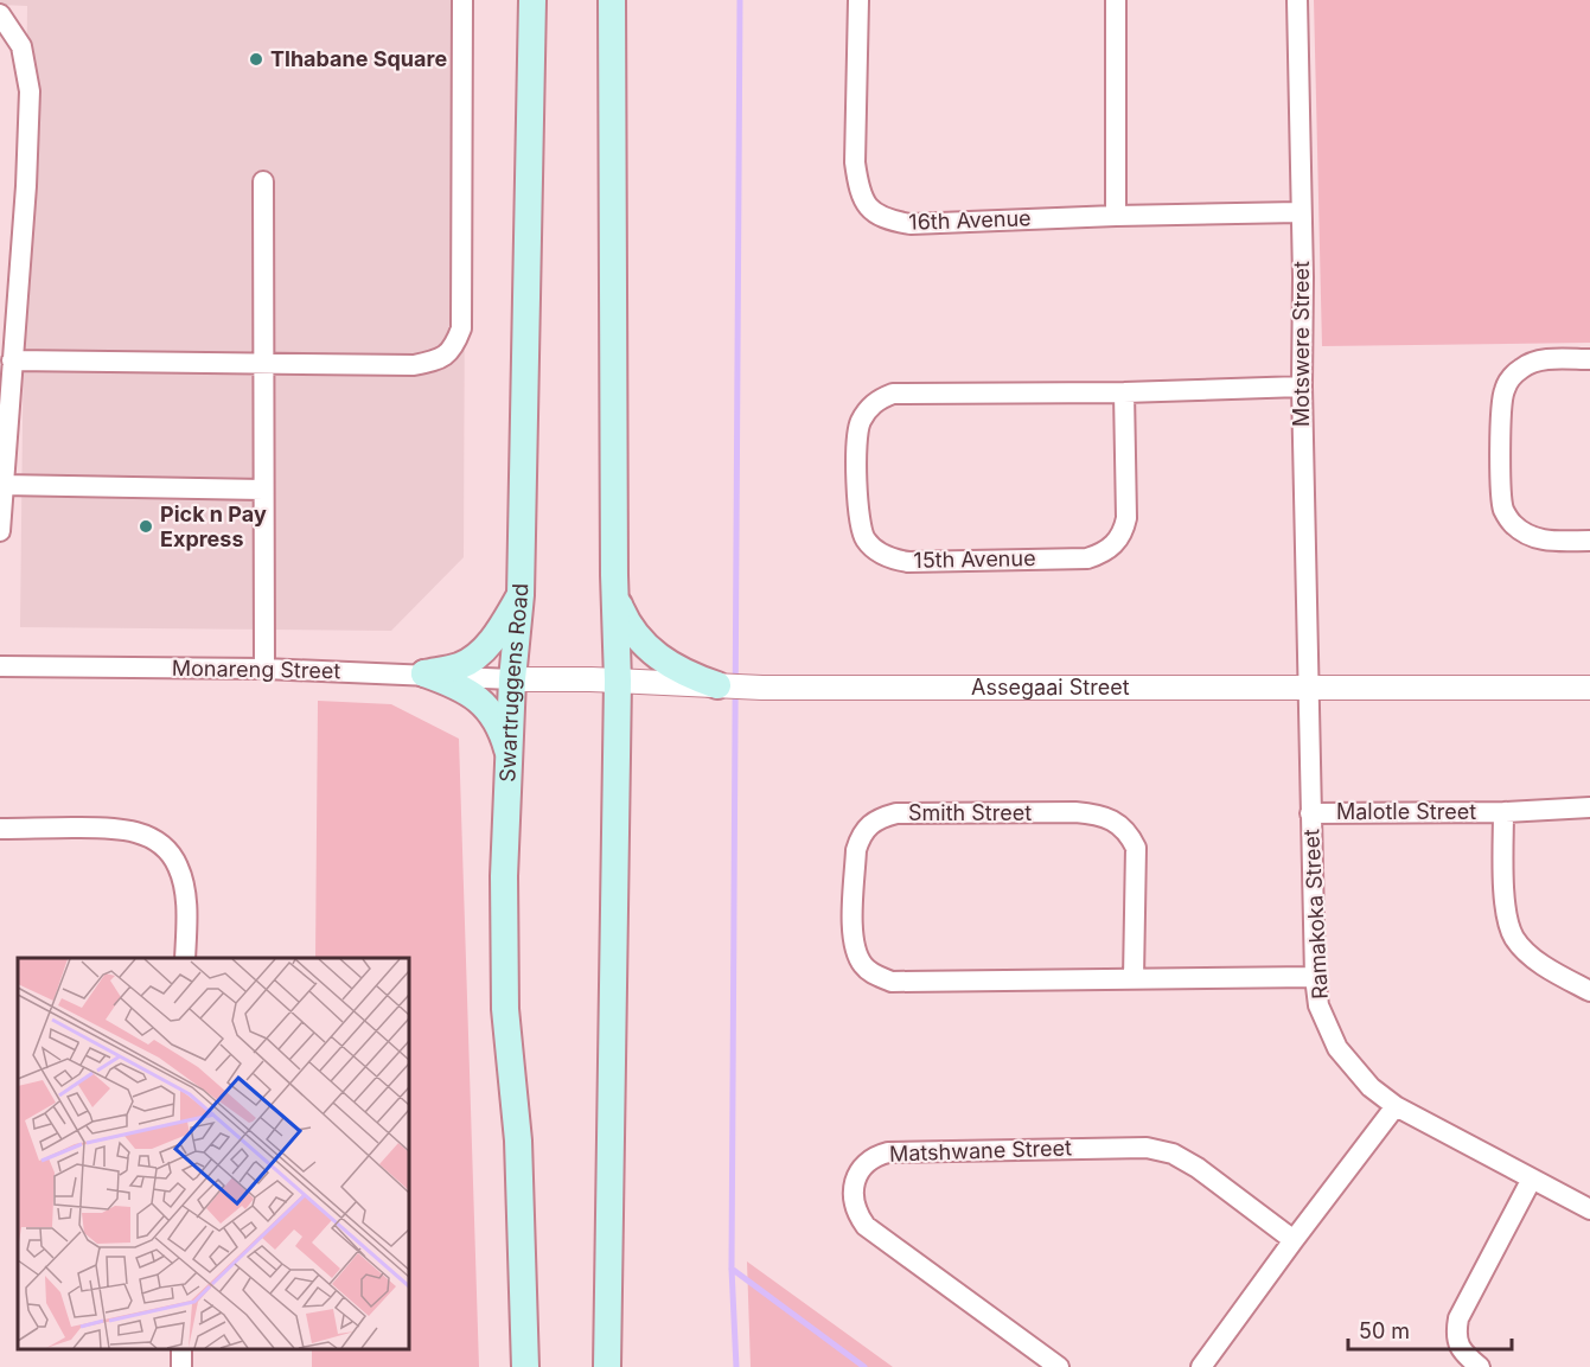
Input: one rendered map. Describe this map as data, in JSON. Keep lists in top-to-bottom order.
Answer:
{
  "streets": {
    "main road": ["Swartruggens Road"],
    "street": [
      "16th Avenue",
      "Motswere Street",
      "15th Avenue",
      "Monareng Street",
      "Assegaai Street",
      "Malotle Street",
      "Smith Street",
      "Ramakoka Street",
      "Matshwane Street"
    ]
  },
  "crossings": [
    ["16th Avenue", "Motswere Street"],
    ["Motswere Street", "15th Avenue"],
    ["Motswere Street", "Assegaai Street"],
    ["Motswere Street", "Ramakoka Street"],
    ["Monareng Street", "Swartruggens Road"],
    ["Monareng Street", "Assegaai Street"],
    ["Swartruggens Road", "Assegaai Street"],
    ["Assegaai Street", "Ramakoka Street"],
    ["Malotle Street", "Ramakoka Street"],
    ["Smith Street", "Ramakoka Street"]
  ],
  "places": ["Tlhabane Square", "Pick n Pay Express"],
  "scale_bar": "50 m"
}
